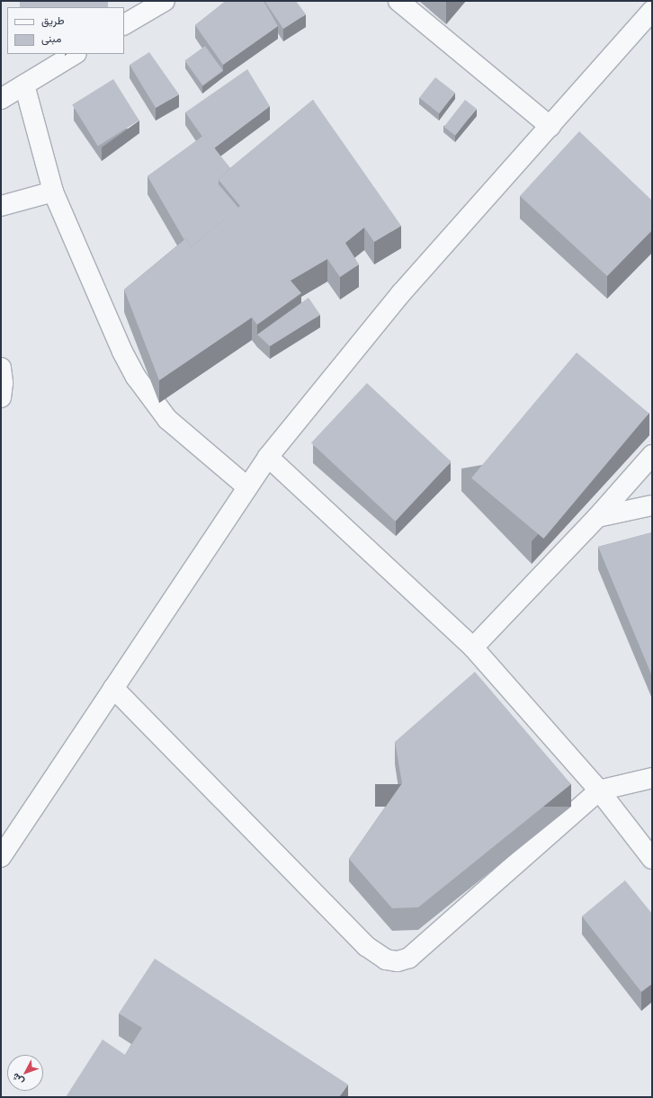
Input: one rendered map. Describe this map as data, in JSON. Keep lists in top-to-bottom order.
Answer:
{
  "legend": ["طريق", "مبنى"],
  "north": "bottom left"
}
